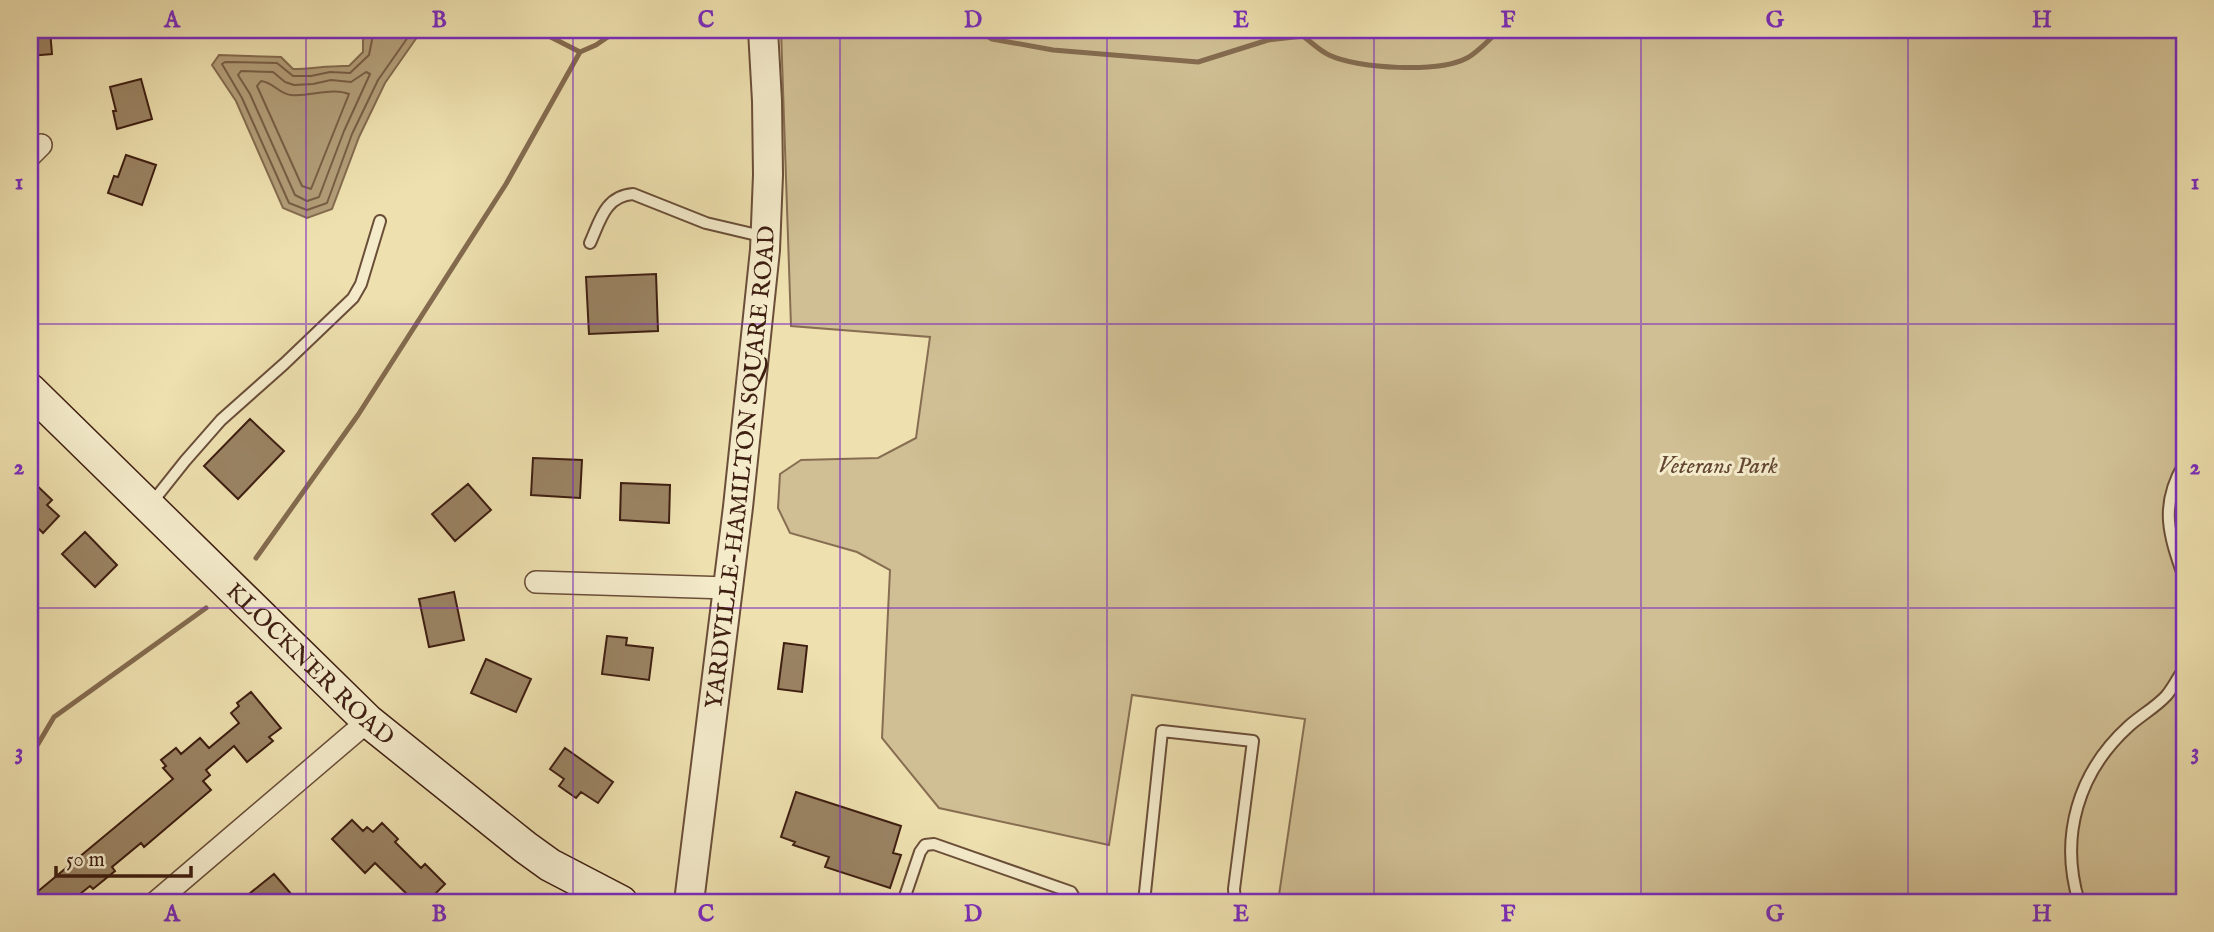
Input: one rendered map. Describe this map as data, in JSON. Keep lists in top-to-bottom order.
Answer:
{
  "streets": {
    "main road": ["KLOCKNER ROAD"],
    "street": ["YARDVILLE-HAMILTON SQUARE ROAD"]
  },
  "parks": ["Veterans Park"],
  "scale_bar": "50 m",
  "grid": {
    "columns": [
      "A",
      "B",
      "C",
      "D",
      "E",
      "F",
      "G",
      "H"
    ],
    "rows": ["1", "2", "3"]
  }
}
